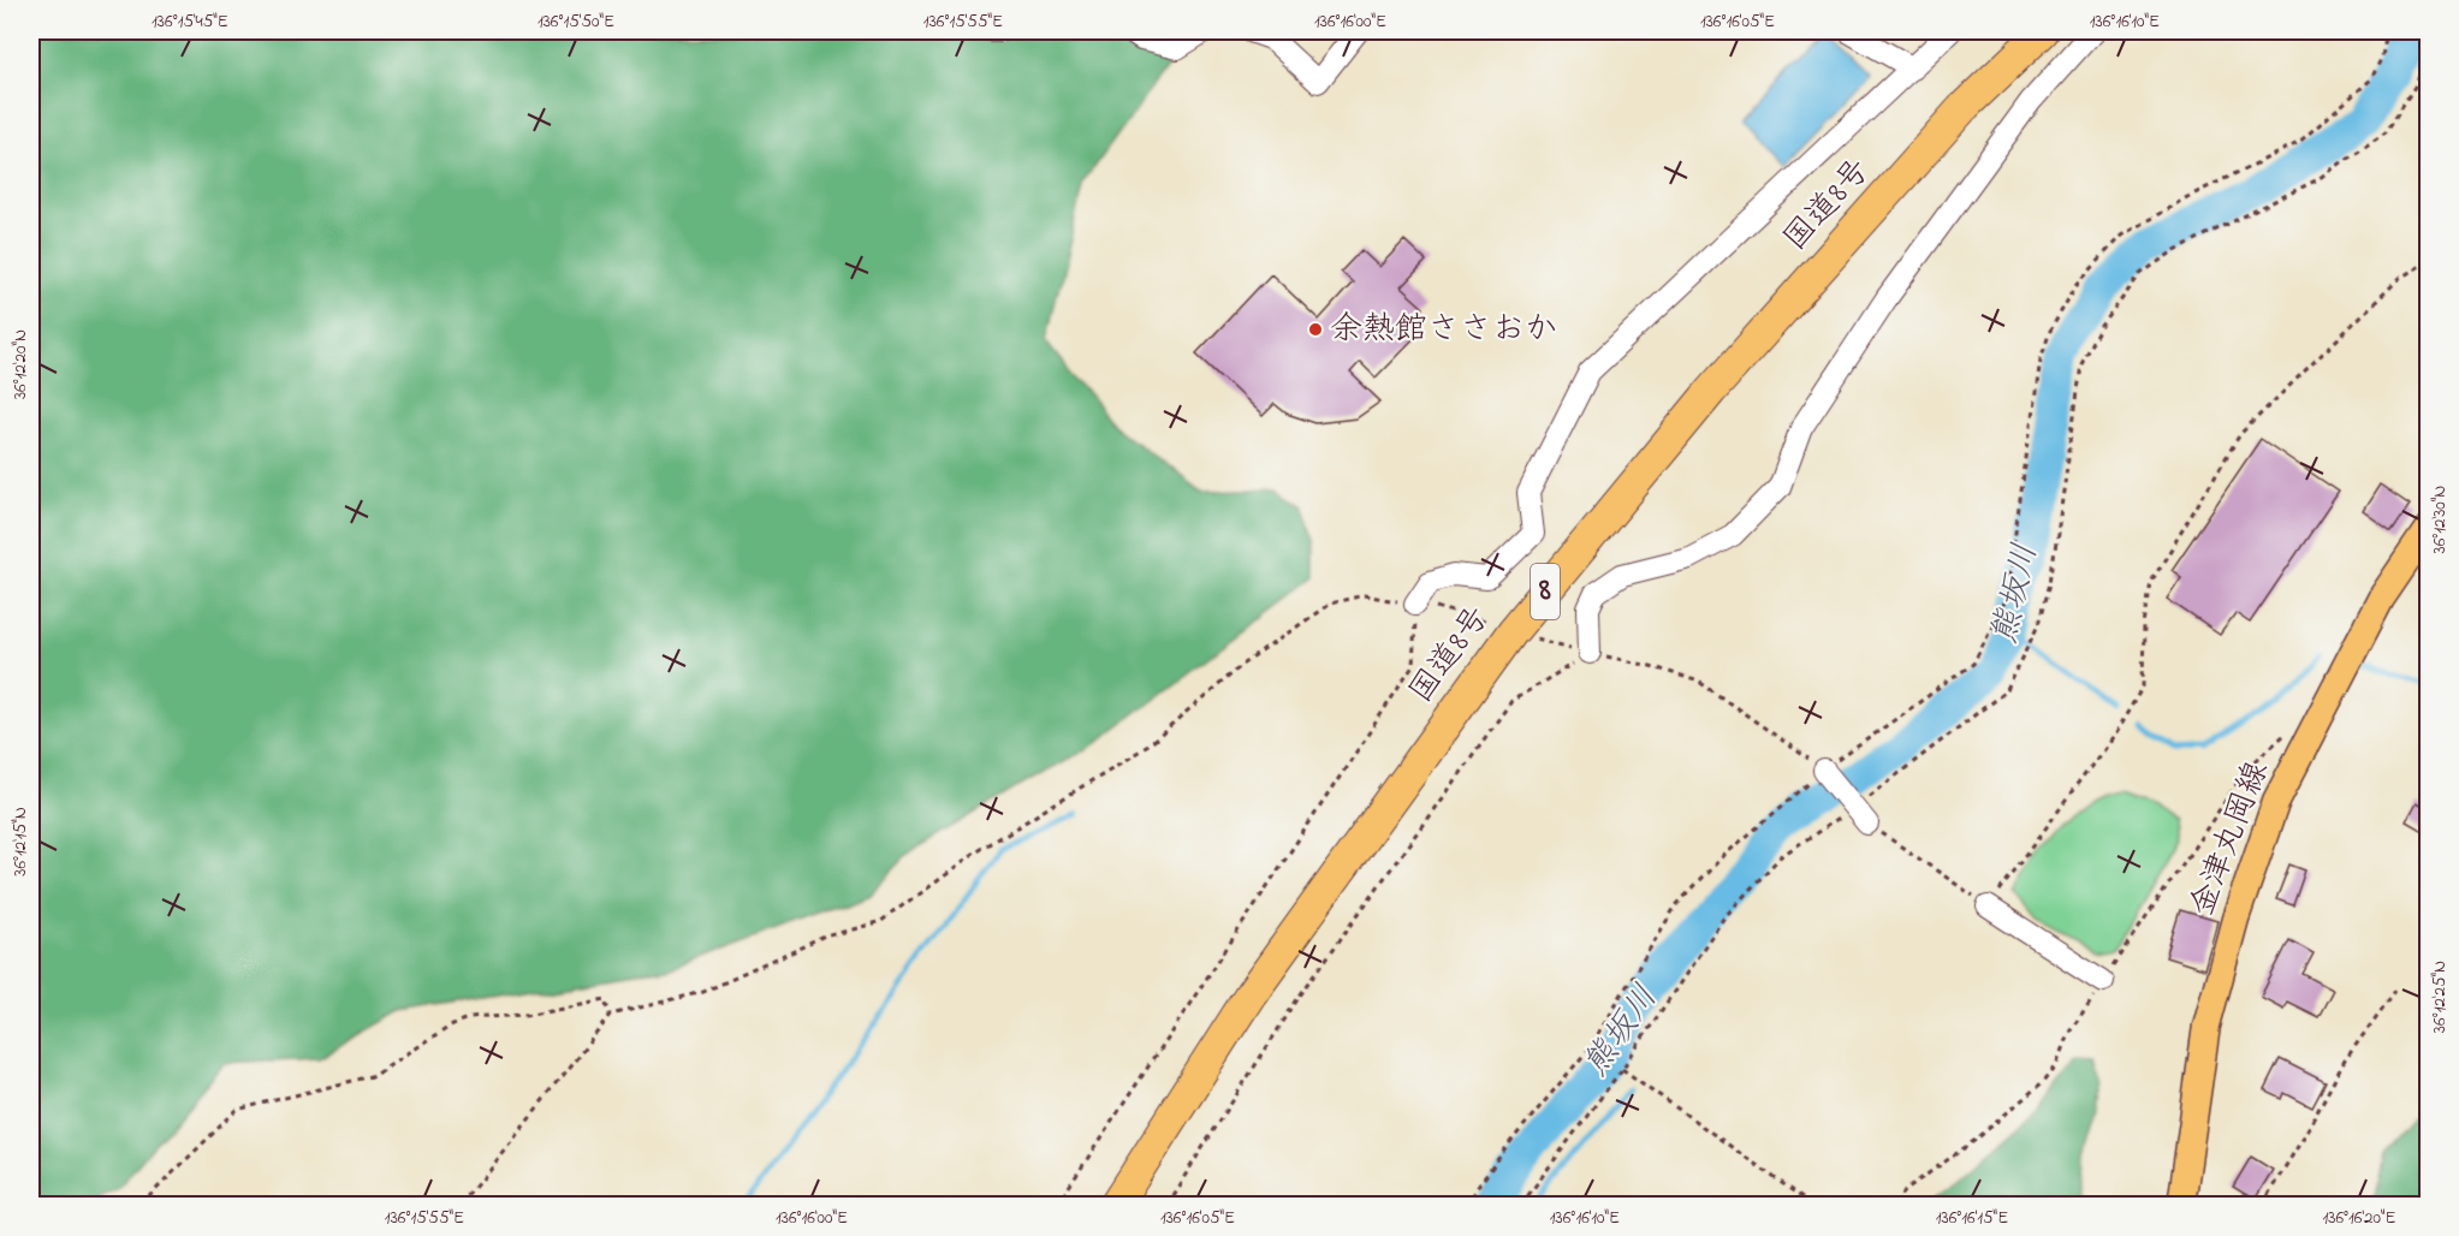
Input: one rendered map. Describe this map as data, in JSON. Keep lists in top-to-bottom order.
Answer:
{
  "streets": {
    "highway": ["国道8号", "8"],
    "main road": ["金津丸岡線"]
  },
  "water": ["熊坂川"],
  "places": ["余熱館ささおか"],
  "coordinates": [
    "136°15'45\"E",
    "136°15'50\"E",
    "136°15'55\"E",
    "136°16'00\"E",
    "136°16'05\"E",
    "136°16'10\"E",
    "36°12'20\"N",
    "36°12'30\"N",
    "36°12'15\"N",
    "36°12'25\"N",
    "136°16'15\"E",
    "136°16'20\"E"
  ]
}
